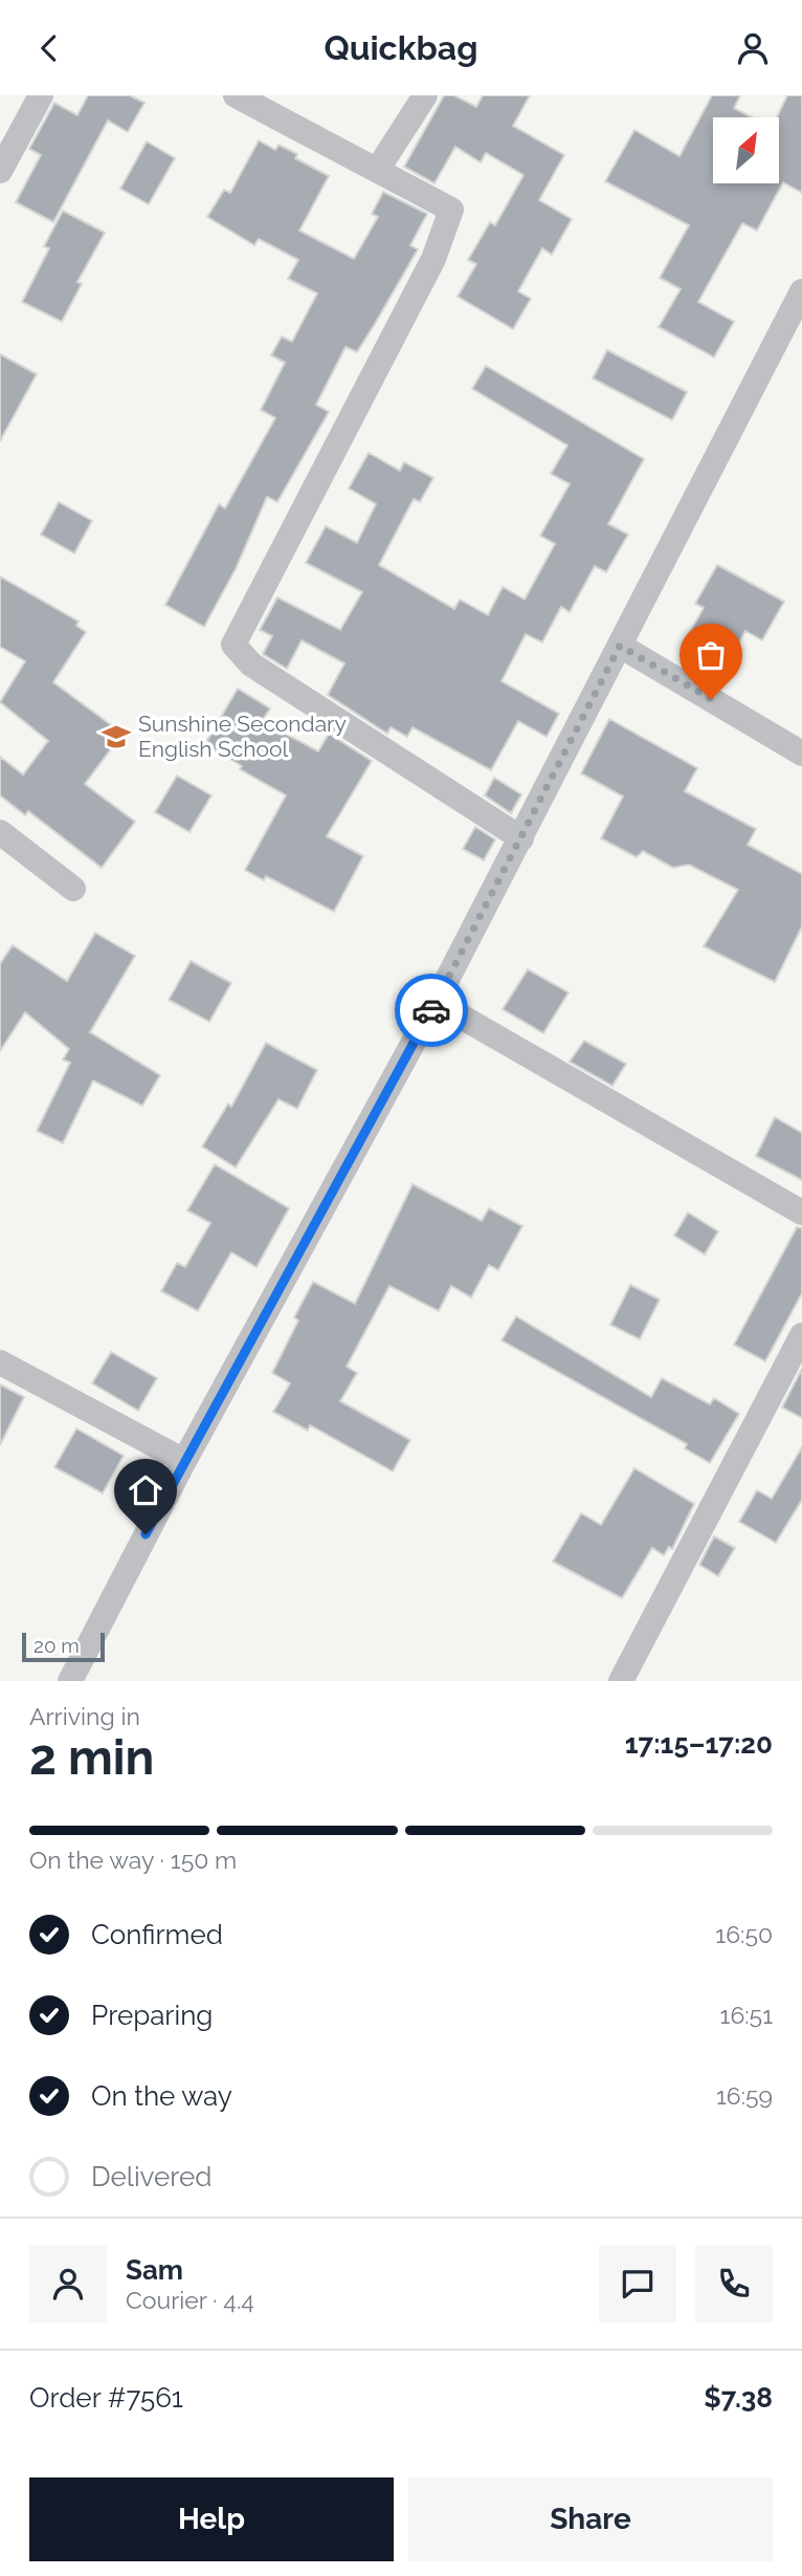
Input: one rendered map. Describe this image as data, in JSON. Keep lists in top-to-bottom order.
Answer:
{
  "places": {
    "school or university": ["Sunshine Secondary English School"]
  },
  "scale_bar": "20 m",
  "north": "top right",
  "page": {
    "header": "Quickbag",
    "scale": "20 m",
    "heading": ["2 min", "Arriving in", "17:15–17:20"],
    "panel": [
      "Sam",
      "Courier · 4.4",
      "Order #7561",
      "$7.38"
    ],
    "bar": "On the way · 150 m",
    "list": [
      ["Confirmed", "16:50"],
      ["Preparing", "16:51"],
      ["On the way", "16:59"],
      "Delivered"
    ],
    "buttons": ["Help", "Share"]
  }
}
